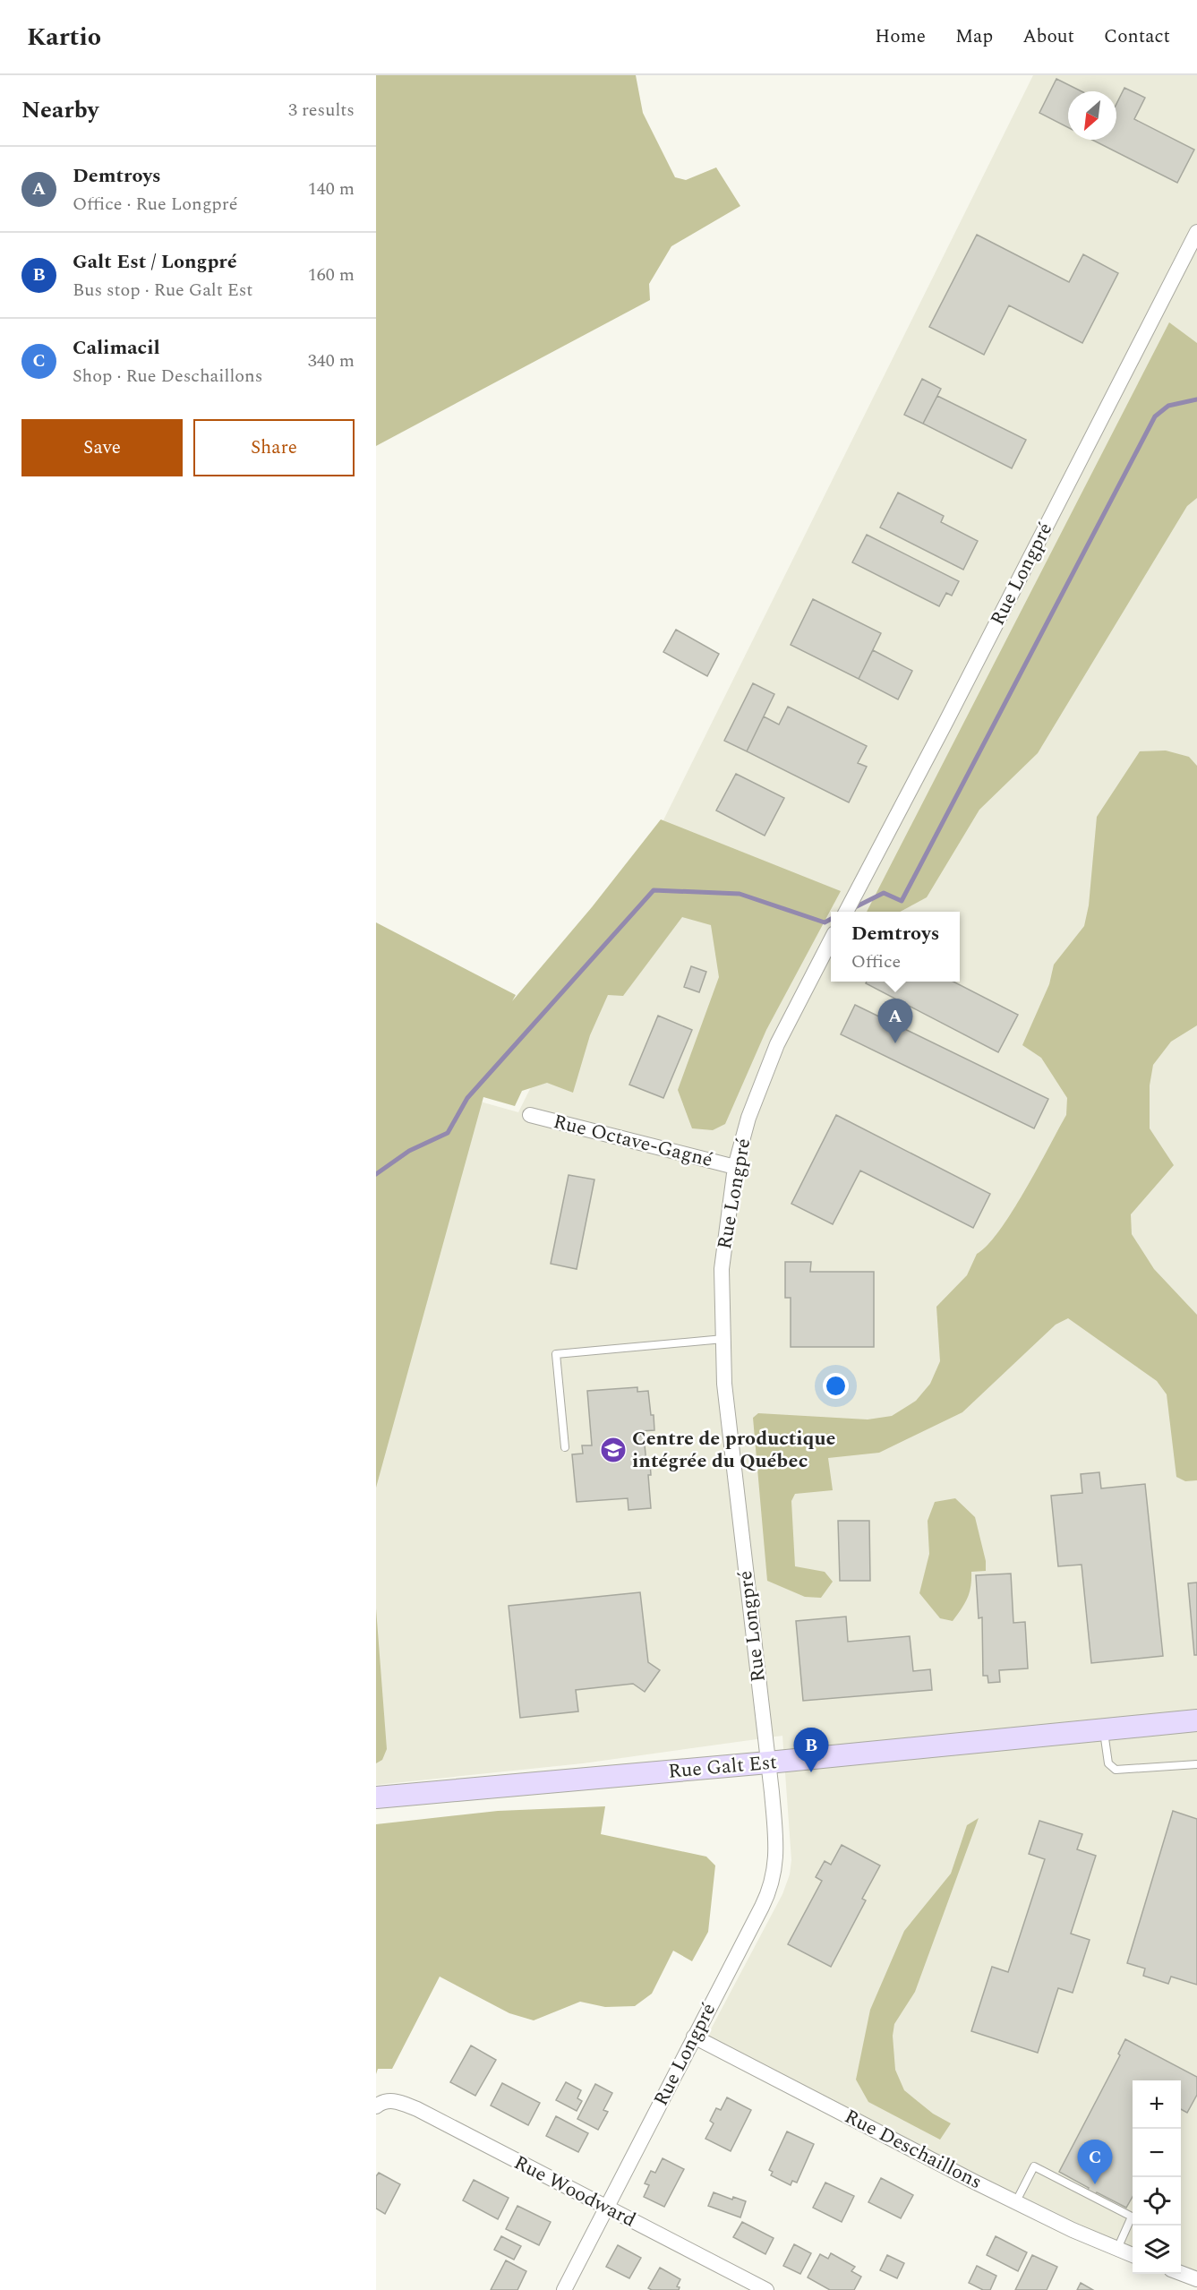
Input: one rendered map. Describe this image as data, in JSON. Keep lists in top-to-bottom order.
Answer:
{
  "streets": {
    "street": [
      "Rue Longpré",
      "Rue Octave-Gagné",
      "Rue Galt Est",
      "Rue Deschaillons",
      "Rue Woodward"
    ]
  },
  "crossings": [
    ["Rue Longpré", "Rue Octave-Gagné"],
    ["Rue Longpré", "Rue Galt Est"],
    ["Rue Longpré", "Rue Deschaillons"],
    ["Rue Longpré", "Rue Woodward"]
  ],
  "places": {
    "school or university": ["Centre de productique intégrée du Québec"]
  },
  "north": "bottom left",
  "page": {
    "header": "Kartio",
    "nav": [
      "Home",
      "Map",
      "About",
      "Contact"
    ],
    "heading": ["Nearby", "3 results"],
    "list": [
      {
        "mark": "A",
        "name": "Demtroys",
        "note": "Office · Rue Longpré",
        "value": "140 m"
      },
      {
        "mark": "B",
        "name": "Galt Est / Longpré",
        "note": "Bus stop · Rue Galt Est",
        "value": "160 m"
      },
      {
        "mark": "C",
        "name": "Calimacil",
        "note": "Shop · Rue Deschaillons",
        "value": "340 m"
      }
    ],
    "buttons": ["Save", "Share"],
    "popup": ["Demtroys", "Office"],
    "pins": ["A", "B", "C"],
    "map_buttons": ["+", "−"]
  }
}
